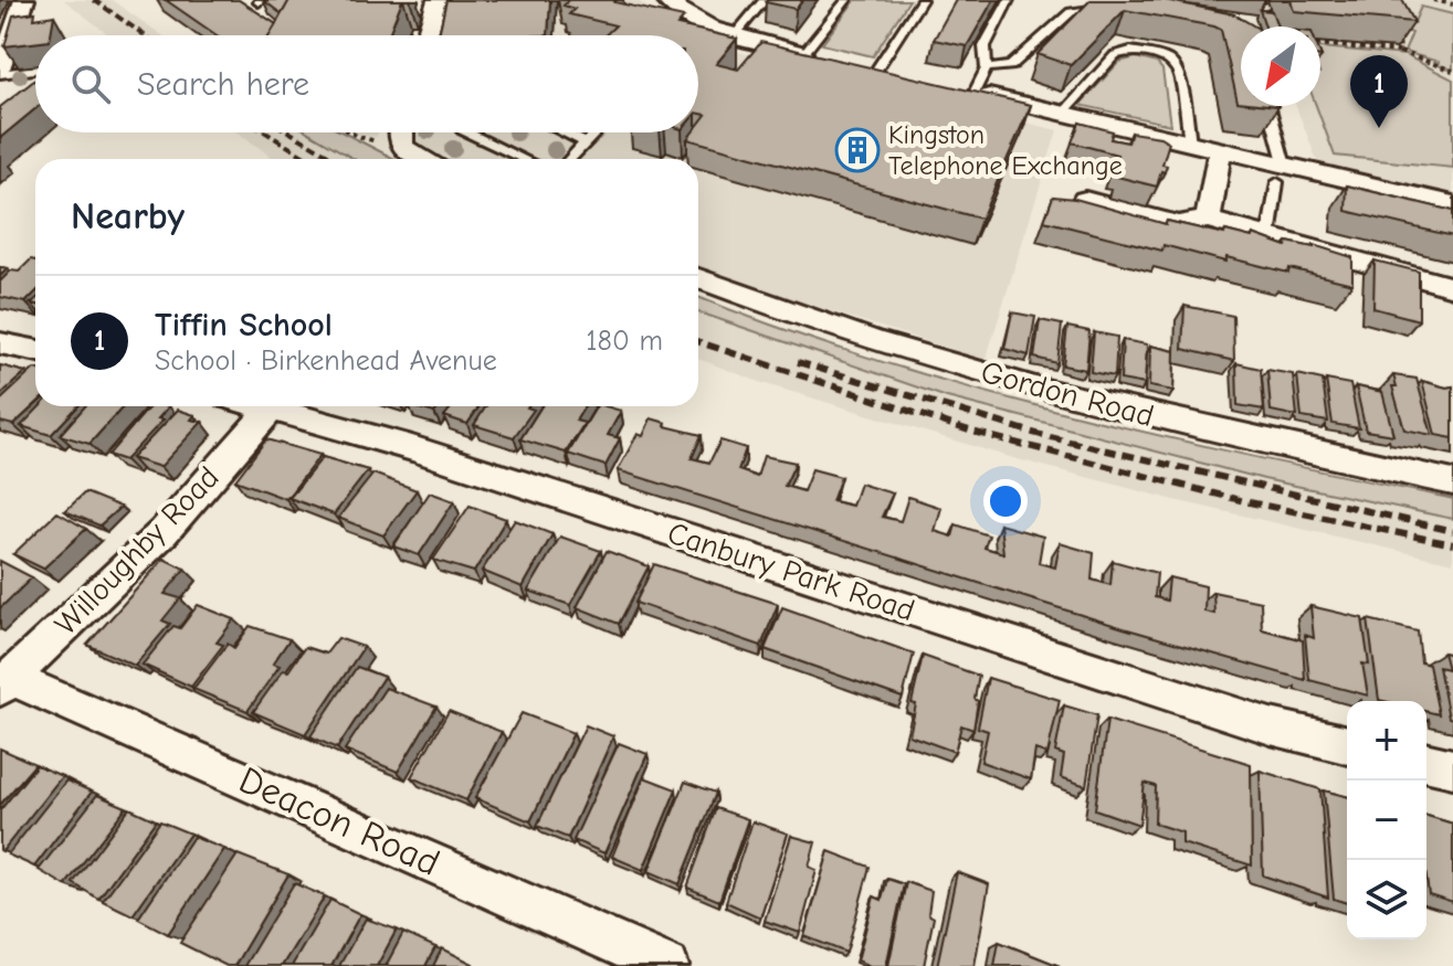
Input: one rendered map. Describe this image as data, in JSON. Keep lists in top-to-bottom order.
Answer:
{
  "streets": {
    "street": [
      "Gordon Road",
      "Willoughby Road",
      "Canbury Park Road",
      "Deacon Road"
    ]
  },
  "crossings": [
    ["Willoughby Road", "Canbury Park Road"],
    ["Willoughby Road", "Deacon Road"]
  ],
  "places": {
    "building": ["Kingston Telephone Exchange"]
  },
  "north": "bottom left",
  "page": {
    "search": "Search here",
    "pins": "1",
    "heading": "Nearby",
    "list": [
      {
        "mark": "1",
        "name": "Tiffin School",
        "note": "School · Birkenhead Avenue",
        "value": "180 m"
      }
    ],
    "map_buttons": ["+", "−"]
  }
}
